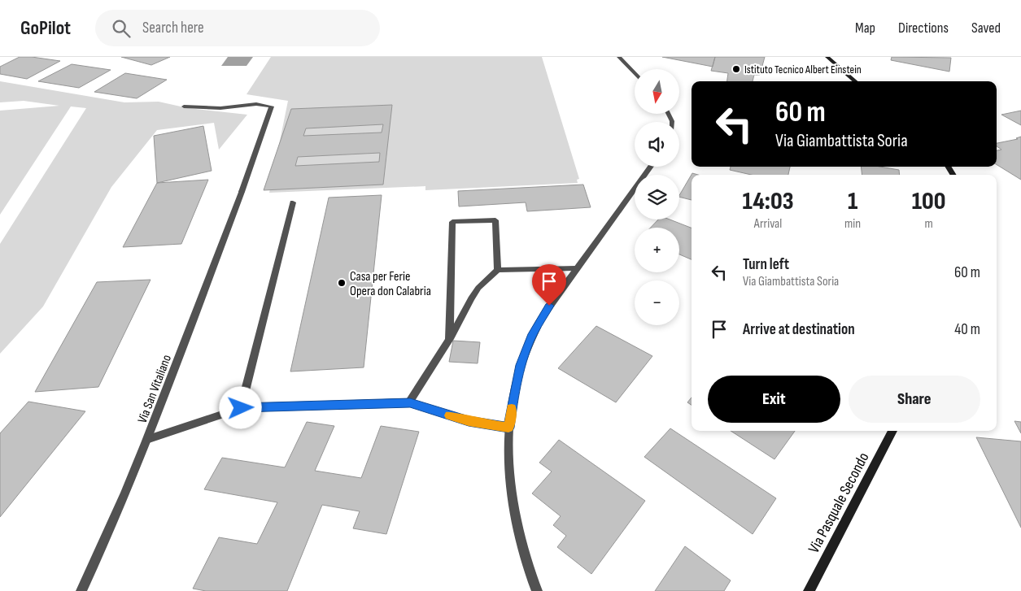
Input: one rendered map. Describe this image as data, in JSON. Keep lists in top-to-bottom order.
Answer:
{
  "streets": {
    "street": ["Via San Vitaliano", "Via Pasquale Secondo"]
  },
  "places": ["Istituto Tecnico Albert Einstein", "Casa per Ferie Opera don Calabria"],
  "north": "bottom",
  "page": {
    "header": "GoPilot",
    "search": "Search here",
    "nav": ["Map", "Directions", "Saved"],
    "map_buttons": ["+", "−"],
    "turn": ["60 m", "Via Giambattista Soria"],
    "eta": [
      "14:03",
      "Arrival",
      "1",
      "min",
      "100",
      "m"
    ],
    "list": [
      {
        "name": "Turn left",
        "note": "Via Giambattista Soria",
        "value": "60 m"
      },
      {
        "name": "Arrive at destination",
        "value": "40 m"
      }
    ],
    "buttons": ["Exit", "Share"]
  }
}
